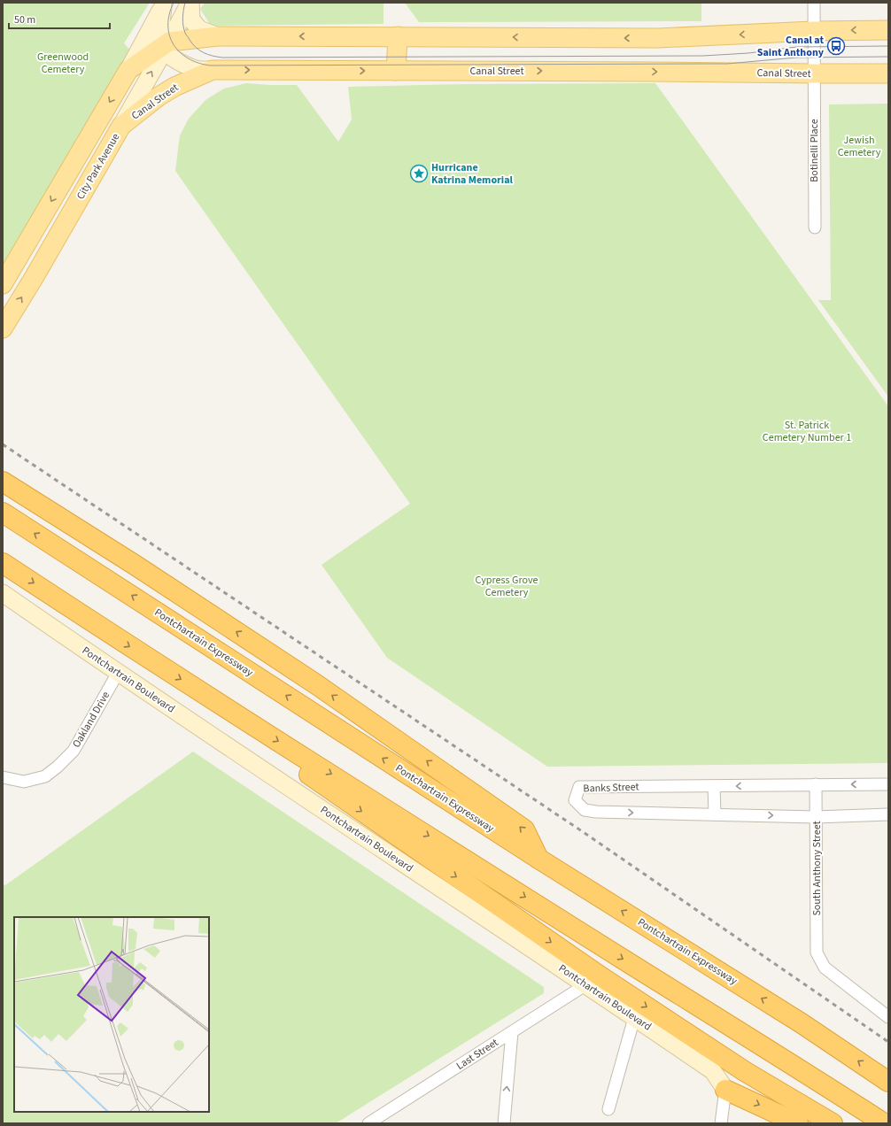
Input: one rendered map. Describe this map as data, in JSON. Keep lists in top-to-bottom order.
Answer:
{
  "streets": {
    "highway": ["Pontchartrain Expressway"],
    "main road": ["Canal Street", "City Park Avenue"],
    "street": [
      "Botinelli Place",
      "Pontchartrain Boulevard",
      "Oakland Drive",
      "Banks Street",
      "South Anthony Street",
      "Last Street"
    ]
  },
  "crossings": [
    ["Canal Street", "Botinelli Place"],
    ["Canal Street", "City Park Avenue"],
    ["Pontchartrain Boulevard", "Oakland Drive"],
    ["Pontchartrain Boulevard", "Last Street"],
    ["Banks Street", "South Anthony Street"]
  ],
  "one_way": ["City Park Avenue"],
  "parks": [
    "Greenwood Cemetery",
    "Jewish Cemetery",
    "St. Patrick Cemetery Number 1",
    "Cypress Grove Cemetery"
  ],
  "places": {
    "bus stop": ["Canal at Saint Anthony"],
    "place": ["Hurricane Katrina Memorial"]
  },
  "scale_bar": "50 m"
}
